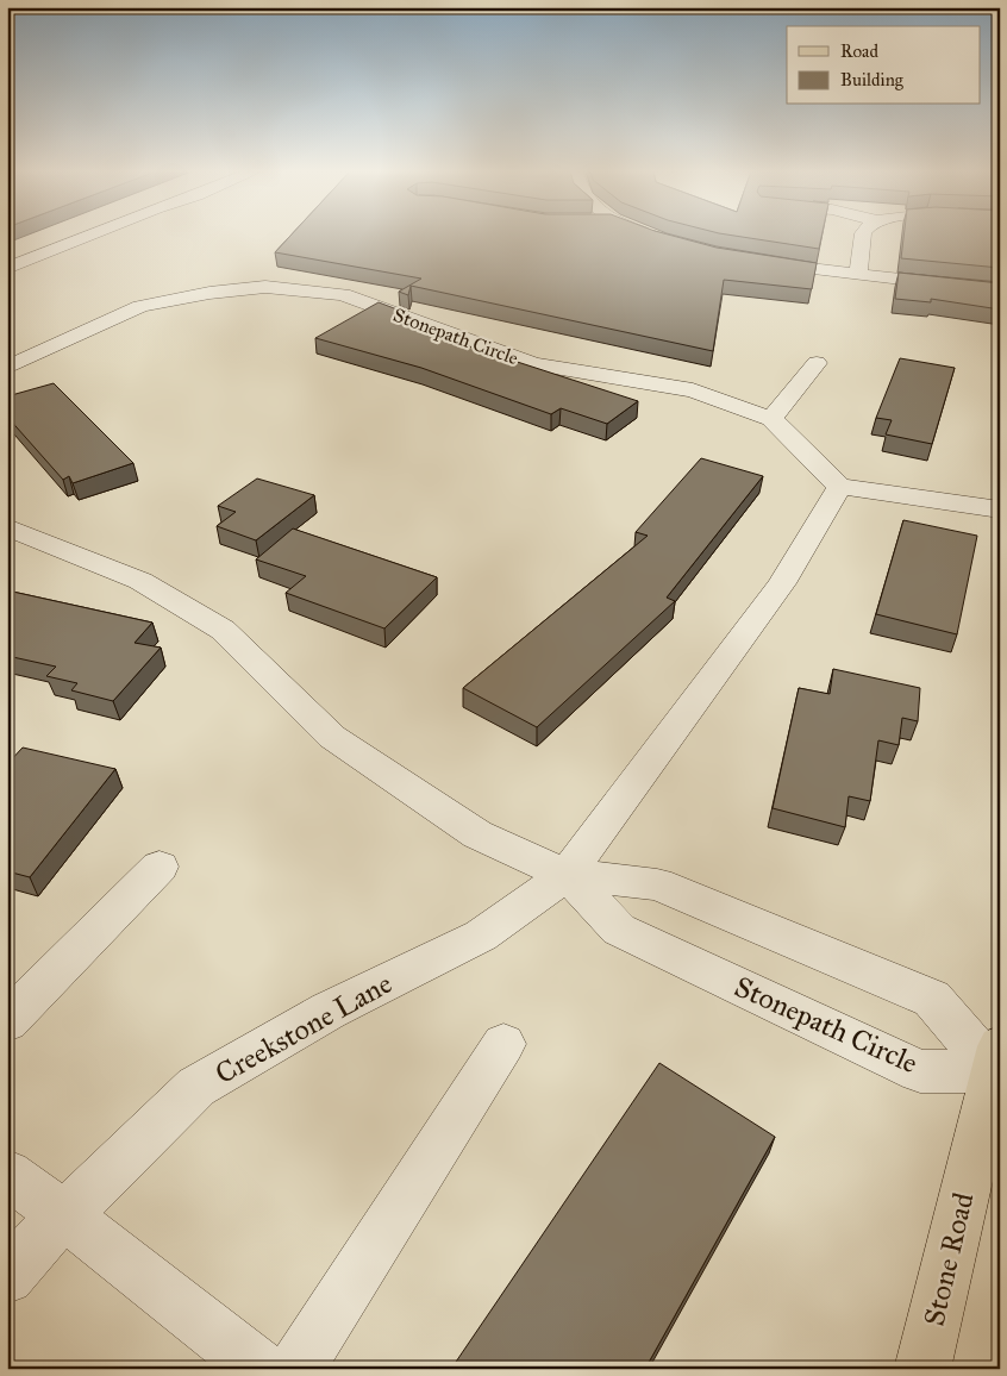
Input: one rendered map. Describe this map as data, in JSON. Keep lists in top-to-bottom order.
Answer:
{
  "streets": {
    "main road": ["Stone Road"],
    "street": ["Stonepath Circle", "Creekstone Lane"]
  },
  "crossings": [
    ["Stonepath Circle", "Creekstone Lane"],
    ["Stonepath Circle", "Stone Road"]
  ],
  "legend": ["Road", "Building"]
}
